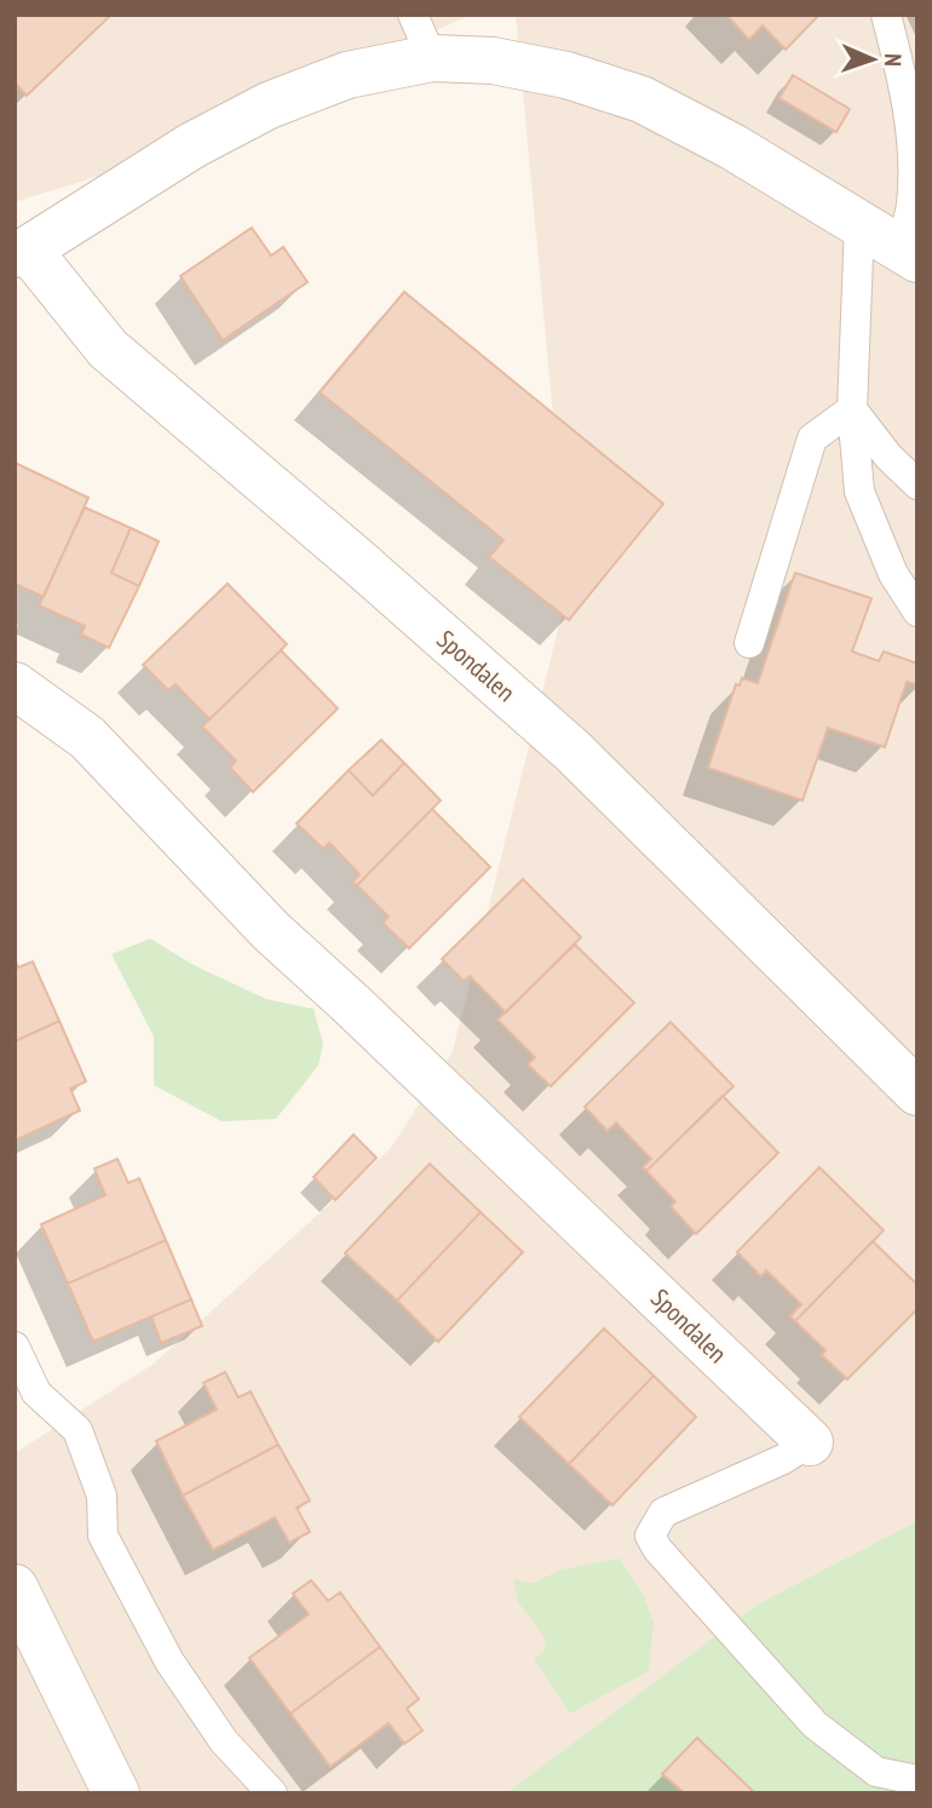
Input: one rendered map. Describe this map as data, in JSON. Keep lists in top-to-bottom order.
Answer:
{
  "streets": {
    "street": ["Spondalen"]
  },
  "north": "right"
}
